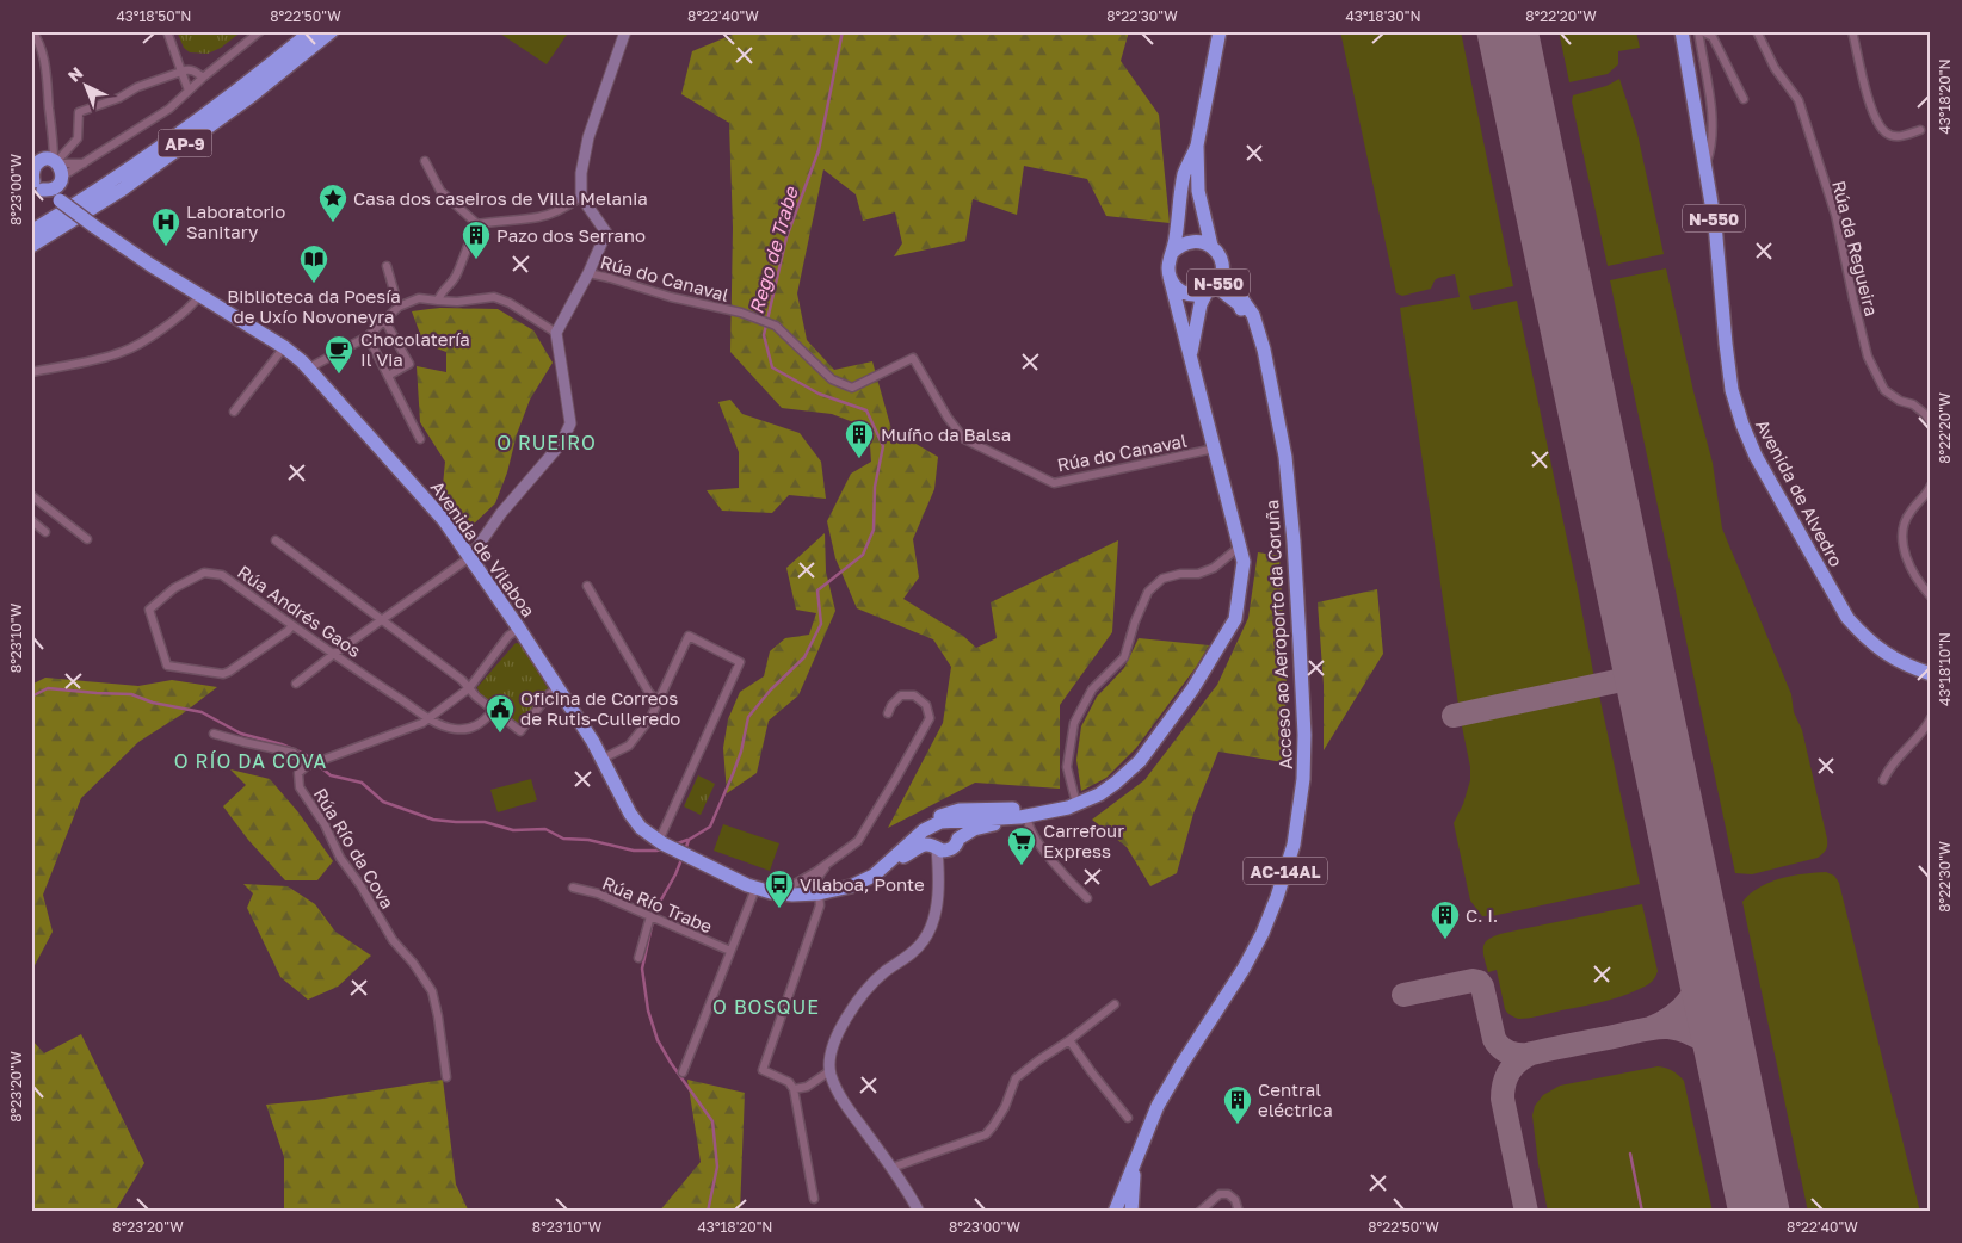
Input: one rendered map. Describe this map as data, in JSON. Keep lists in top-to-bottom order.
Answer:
{
  "streets": {
    "highway": [
      "AP-9",
      "N-550",
      "Avenida de Alvedro",
      "Avenida de Vilaboa",
      "Acceso ao Aeroporto da Coruña",
      "AC-14AL"
    ],
    "street": [
      "Rúa da Regueira",
      "Rúa do Canaval",
      "Rúa Andrés Gaos",
      "Rúa Río da Cova",
      "Rúa Río Trabe"
    ]
  },
  "crossings": [
    ["N-550", "Acceso ao Aeroporto da Coruña"],
    ["Avenida de Vilaboa", "Rúa Río da Cova"],
    ["Rúa Andrés Gaos", "Rúa Río da Cova"],
    ["Acceso ao Aeroporto da Coruña", "AC-14AL"]
  ],
  "districts": ["O RUEIRO", "O RÍO DA COVA", "O BOSQUE"],
  "water": ["Rego de Trabe"],
  "places": {
    "place": ["Casa dos caseiros de Villa Melania"],
    "hospital": ["Laboratorio Sanitary"],
    "building": [
      "Pazo dos Serrano",
      "Muíño da Balsa",
      "C. I.",
      "Central eléctrica"
    ],
    "library": ["Biblioteca da Poesía de Uxío Novoneyra"],
    "cafe": ["Chocolatería Il Via"],
    "public building": ["Oficina de Correos de Rutis-Culleredo"],
    "supermarket": ["Carrefour Express"],
    "bus stop": ["Vilaboa, Ponte"]
  },
  "north": "top left",
  "coordinates": [
    "43°18'50\"N",
    "8°22'50\"W",
    "8°22'40\"W",
    "8°22'30\"W",
    "43°18'30\"N",
    "8°22'20\"W",
    "43°18'20\"N",
    "8°23'00\"W",
    "8°23'10\"W",
    "43°18'10\"N",
    "8°23'20\"W"
  ]
}
